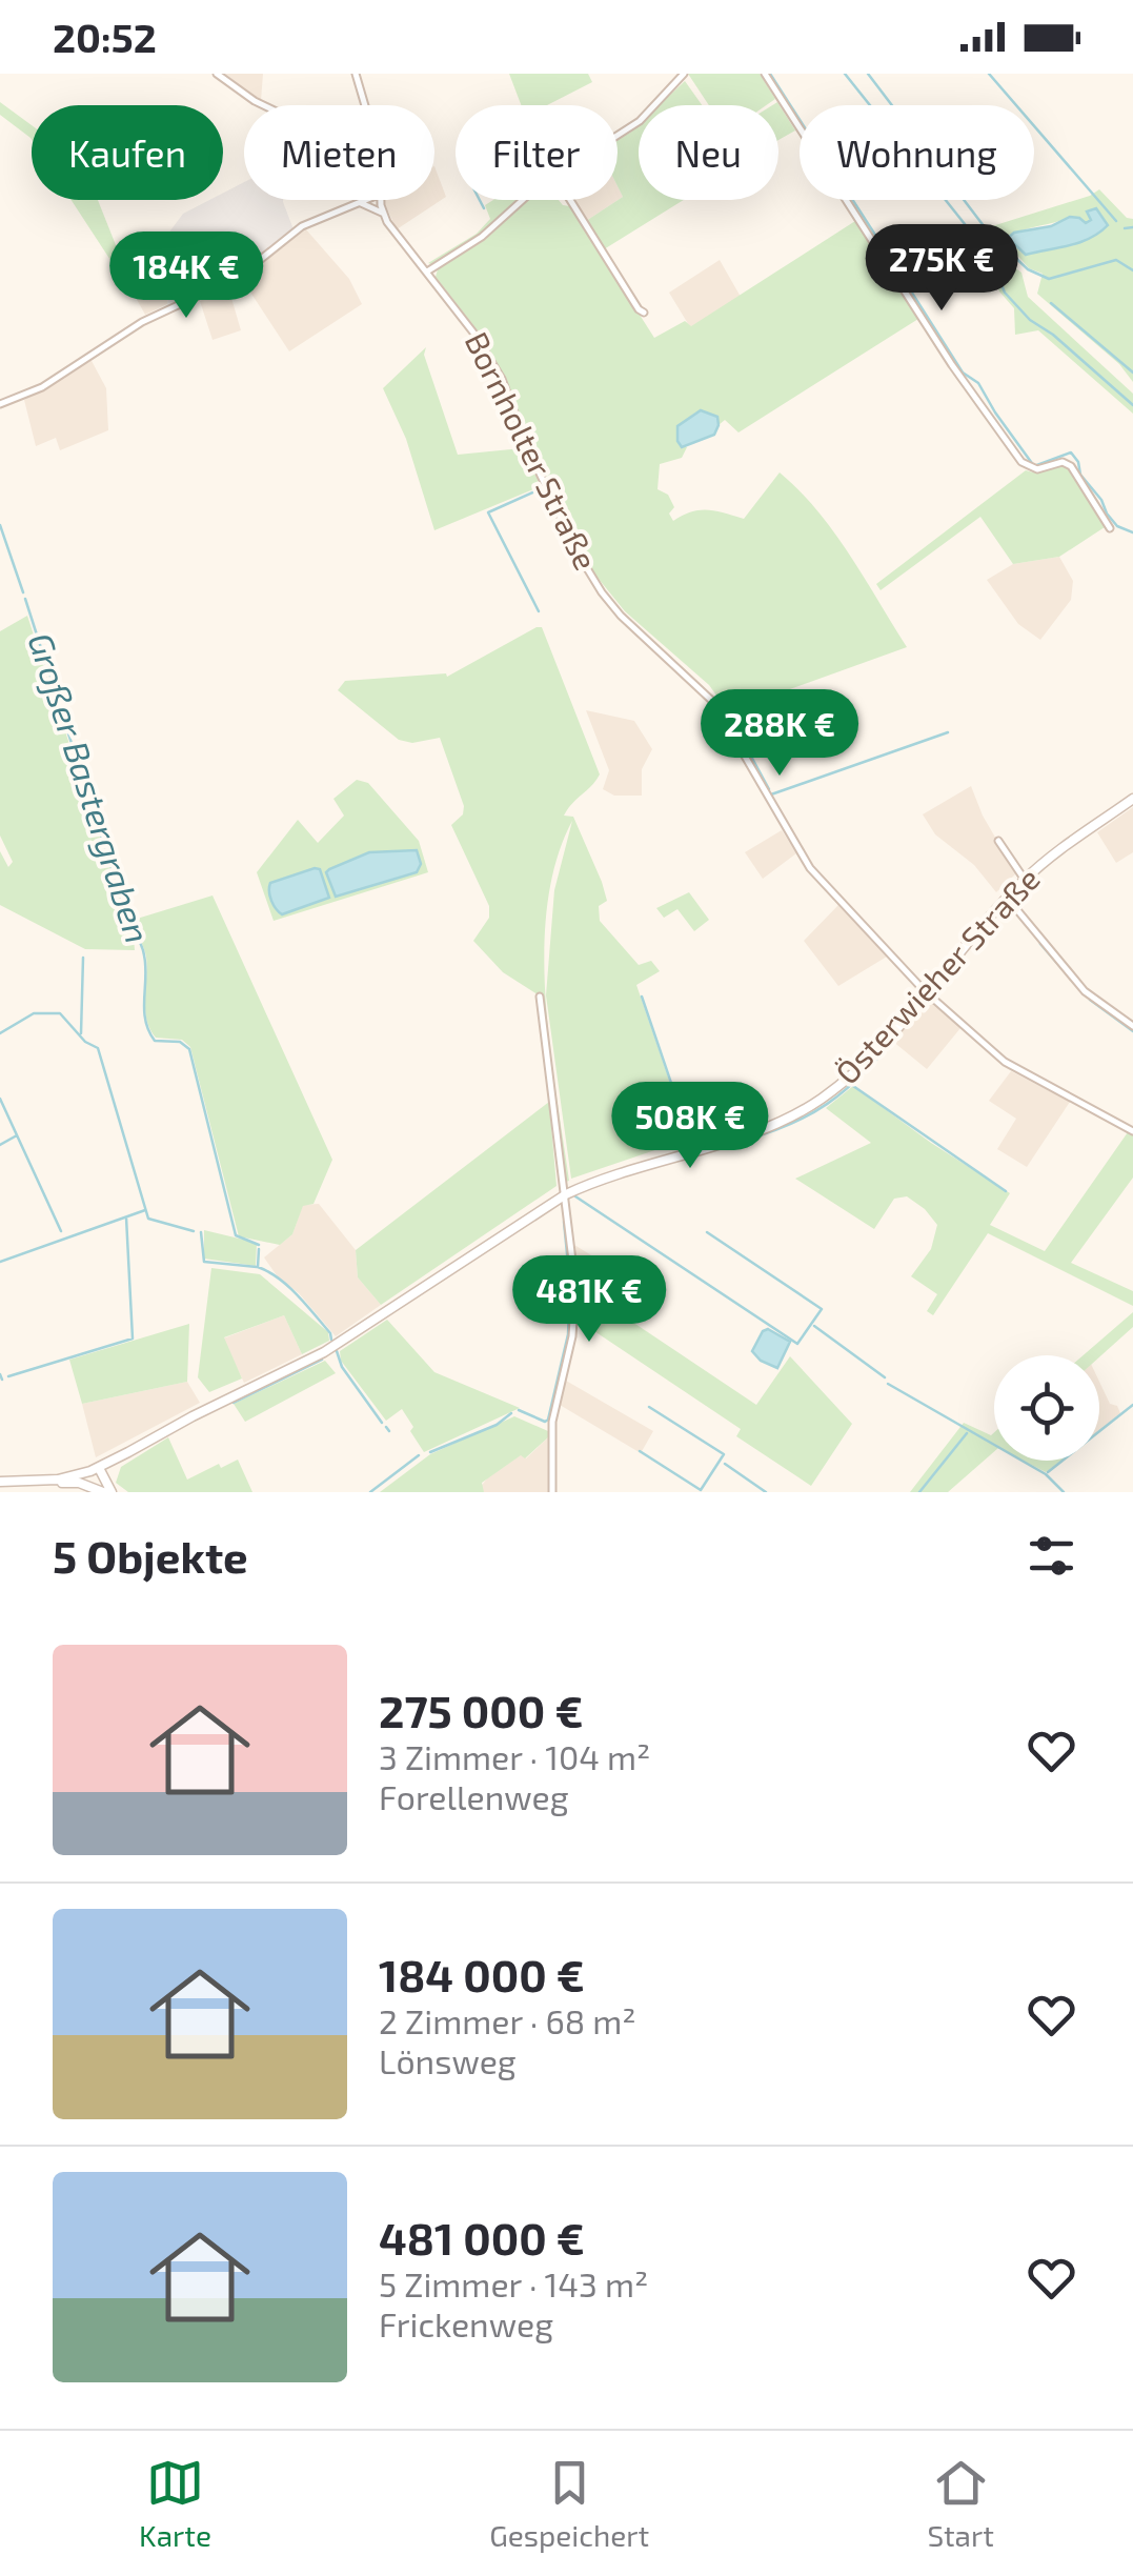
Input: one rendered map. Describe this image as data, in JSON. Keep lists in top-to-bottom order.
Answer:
{
  "streets": {
    "street": ["Bornholter Straße", "Österwieher Straße"]
  },
  "crossings": [
    ["Bornholter Straße", "Österwieher Straße"]
  ],
  "water": ["Großer Bastergraben"],
  "page": {
    "status": "20:52",
    "chip": [
      "Kaufen",
      "Mieten",
      "Filter",
      "Neu",
      "Wohnung"
    ],
    "price": [
      "275K €",
      "184K €",
      "288K €",
      "508K €",
      "481K €"
    ],
    "heading": "5 Objekte",
    "list": [
      {
        "name": "275 000 €",
        "note": "3 Zimmer · 104 m² · Forellenweg"
      },
      {
        "name": "184 000 €",
        "note": "2 Zimmer · 68 m² · Lönsweg"
      },
      {
        "name": "481 000 €",
        "note": "5 Zimmer · 143 m² · Frickenweg"
      }
    ],
    "tabs": ["Karte", "Gespeichert", "Start"]
  }
}
